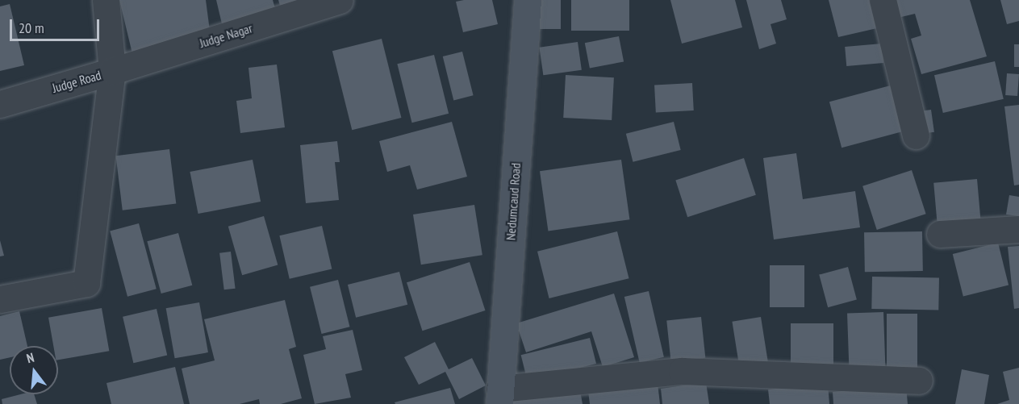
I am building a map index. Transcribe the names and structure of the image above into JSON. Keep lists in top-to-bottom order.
{
  "streets": {
    "main road": ["Nedumcaud Road"],
    "street": ["Judge Nagar", "Judge Road"]
  },
  "crossings": [
    ["Judge Nagar", "Judge Road"]
  ],
  "scale_bar": "20 m",
  "north": "top"
}
